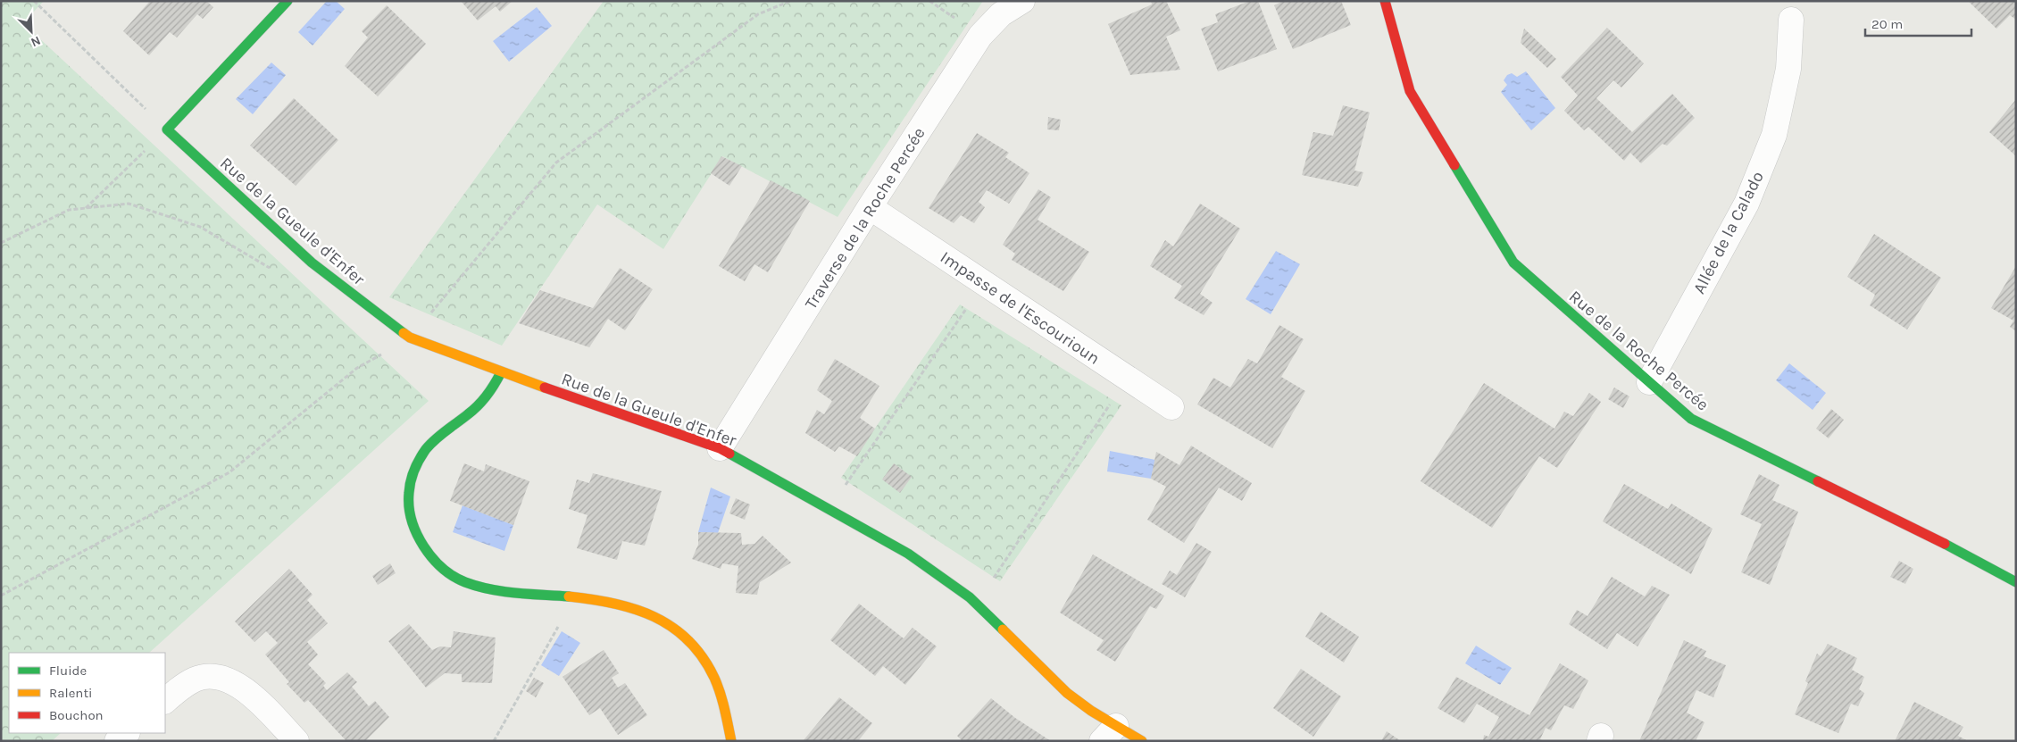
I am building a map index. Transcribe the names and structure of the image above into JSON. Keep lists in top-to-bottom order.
{
  "streets": {
    "street": [
      "Traverse de la Roche Percée",
      "Rue de la Gueule d'Enfer",
      "Allée de la Calado",
      "Impasse de l'Escourioun",
      "Rue de la Roche Percée"
    ]
  },
  "crossings": [
    ["Traverse de la Roche Percée", "Rue de la Gueule d'Enfer"],
    ["Traverse de la Roche Percée", "Impasse de l'Escourioun"],
    ["Allée de la Calado", "Rue de la Roche Percée"]
  ],
  "legend": ["Fluide", "Ralenti", "Bouchon"],
  "scale_bar": "20 m",
  "north": "bottom right"
}
